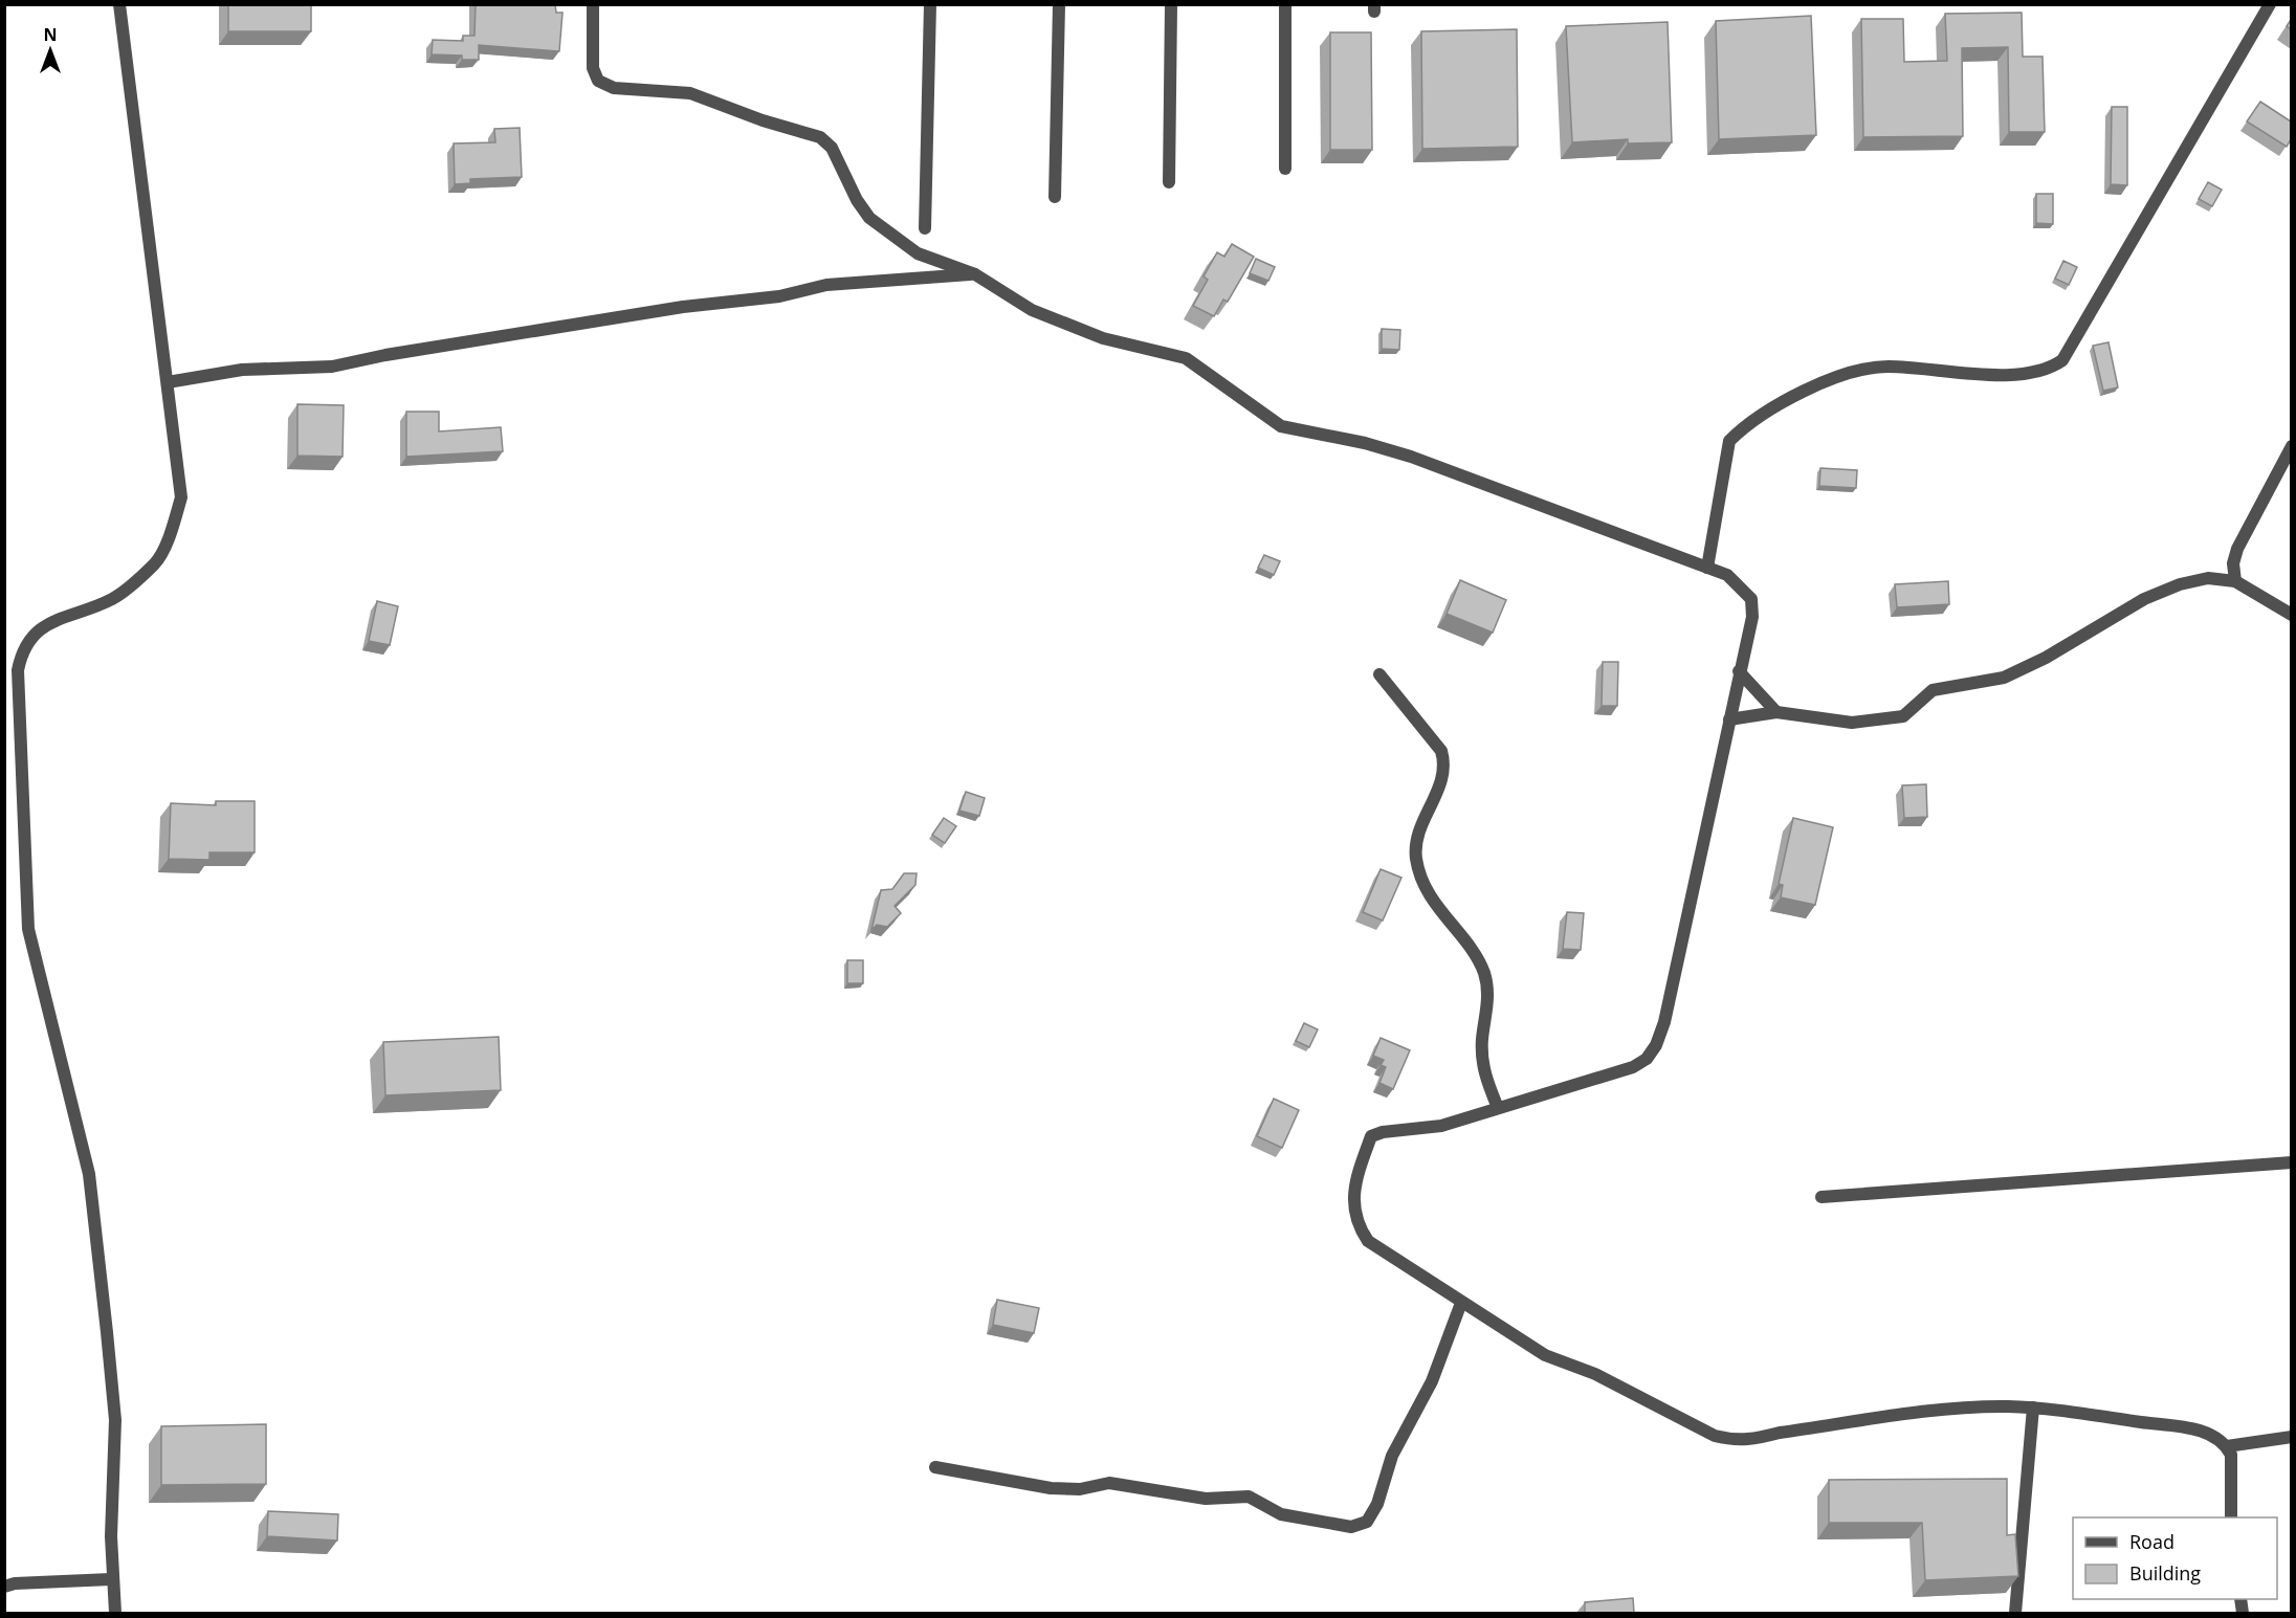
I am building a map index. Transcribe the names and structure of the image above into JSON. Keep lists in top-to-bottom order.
{
  "legend": ["Road", "Building"],
  "north": "top"
}
